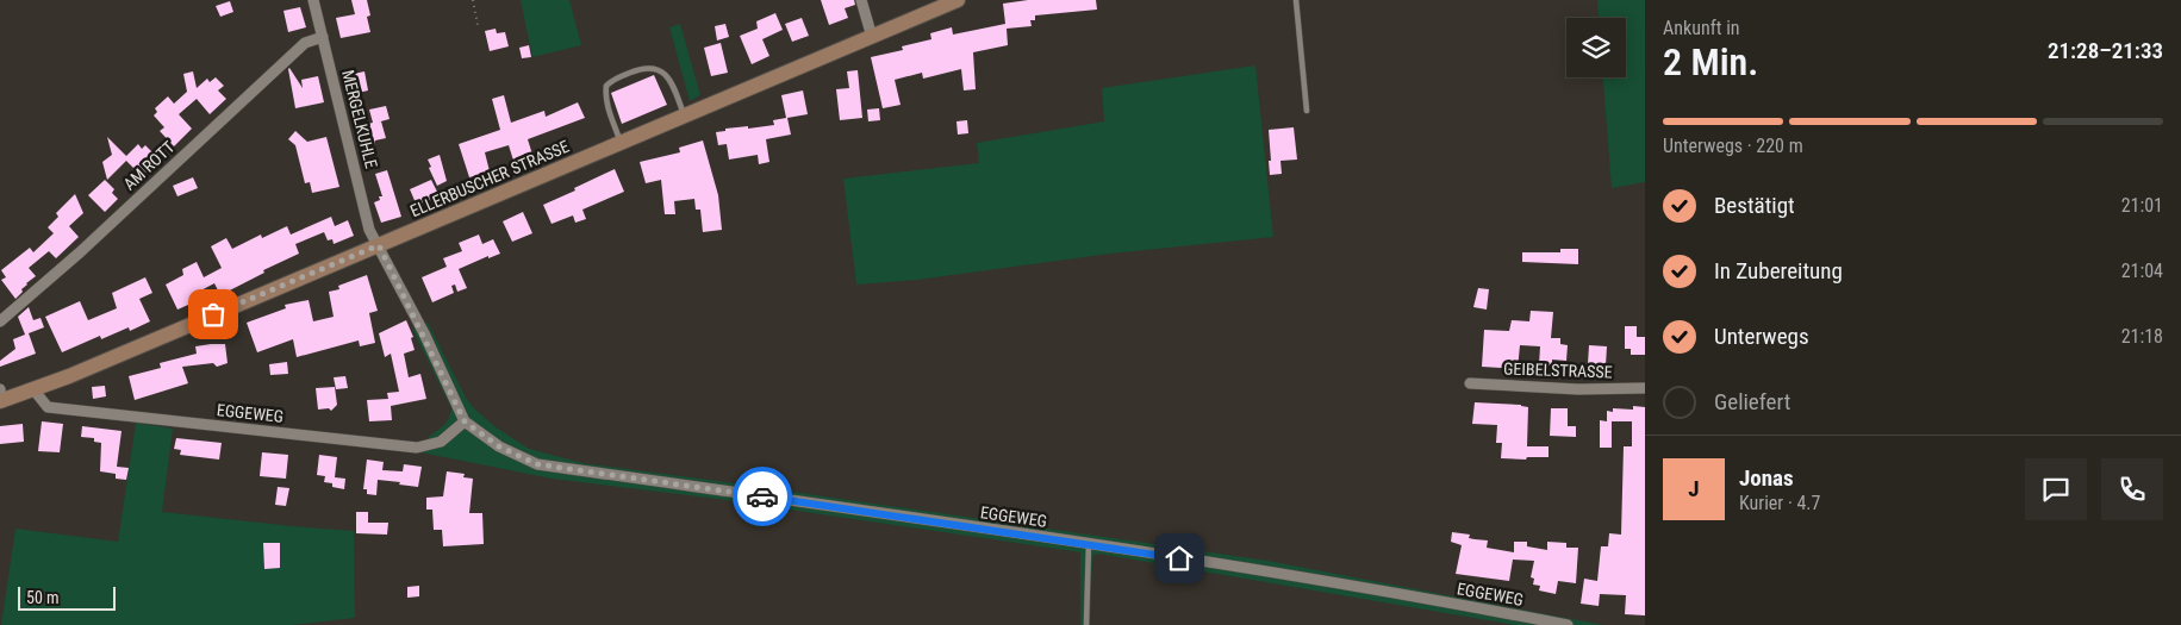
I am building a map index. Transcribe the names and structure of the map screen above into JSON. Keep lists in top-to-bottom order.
{
  "streets": {
    "main road": ["ELLERBUSCHER STRASSE"],
    "street": [
      "MERGELKUHLE",
      "AM ROTT",
      "GEIBELSTRASSE",
      "EGGEWEG"
    ]
  },
  "crossings": [
    ["MERGELKUHLE", "AM ROTT"],
    ["MERGELKUHLE", "ELLERBUSCHER STRASSE"],
    ["MERGELKUHLE", "EGGEWEG"],
    ["ELLERBUSCHER STRASSE", "EGGEWEG"]
  ],
  "scale_bar": "50 m",
  "page": {
    "heading": ["2 Min.", "Ankunft in", "21:28–21:33"],
    "panel": ["Jonas", "Kurier · 4.7"],
    "bar": "Unterwegs · 220 m",
    "list": [
      ["Bestätigt", "21:01"],
      ["In Zubereitung", "21:04"],
      ["Unterwegs", "21:18"],
      "Geliefert"
    ],
    "round": "J",
    "scale": "50 m"
  }
}
